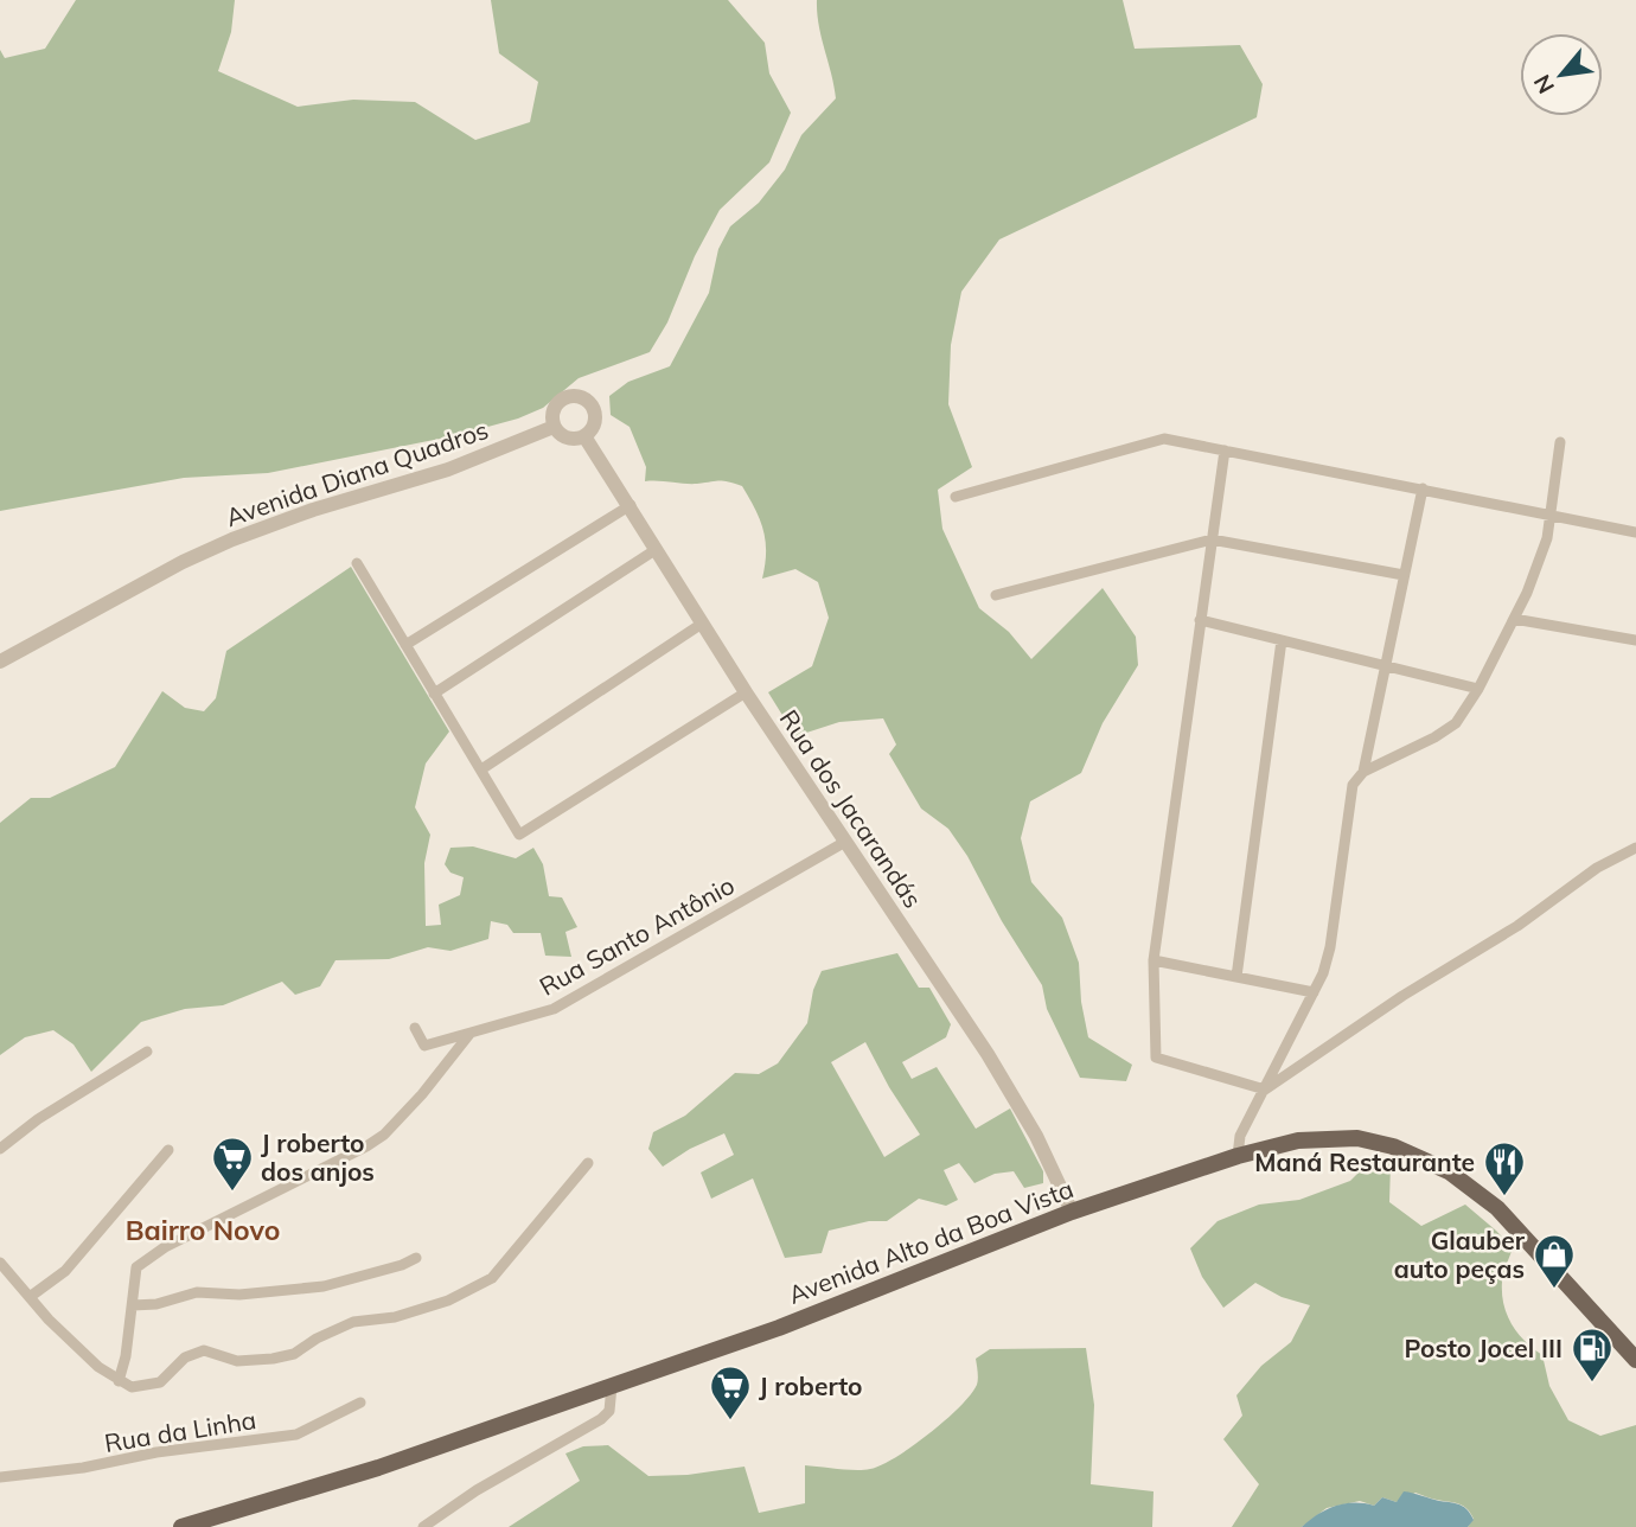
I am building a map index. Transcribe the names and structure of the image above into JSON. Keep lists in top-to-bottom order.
{
  "streets": {
    "main road": ["Avenida Alto da Boa Vista"],
    "street": [
      "Avenida Diana Quadros",
      "Rua dos Jacarandás",
      "Rua Santo Antônio",
      "Rua da Linha"
    ]
  },
  "crossings": [
    ["Avenida Diana Quadros", "Rua dos Jacarandás"],
    ["Rua dos Jacarandás", "Rua Santo Antônio"],
    ["Rua dos Jacarandás", "Avenida Alto da Boa Vista"]
  ],
  "districts": ["Bairro Novo"],
  "places": {
    "supermarket": ["J roberto dos anjos", "J roberto"],
    "restaurant": ["Maná Restaurante"],
    "shop": ["Glauber auto peças"],
    "fuel station": ["Posto Jocel III"]
  },
  "north": "bottom left"
}
